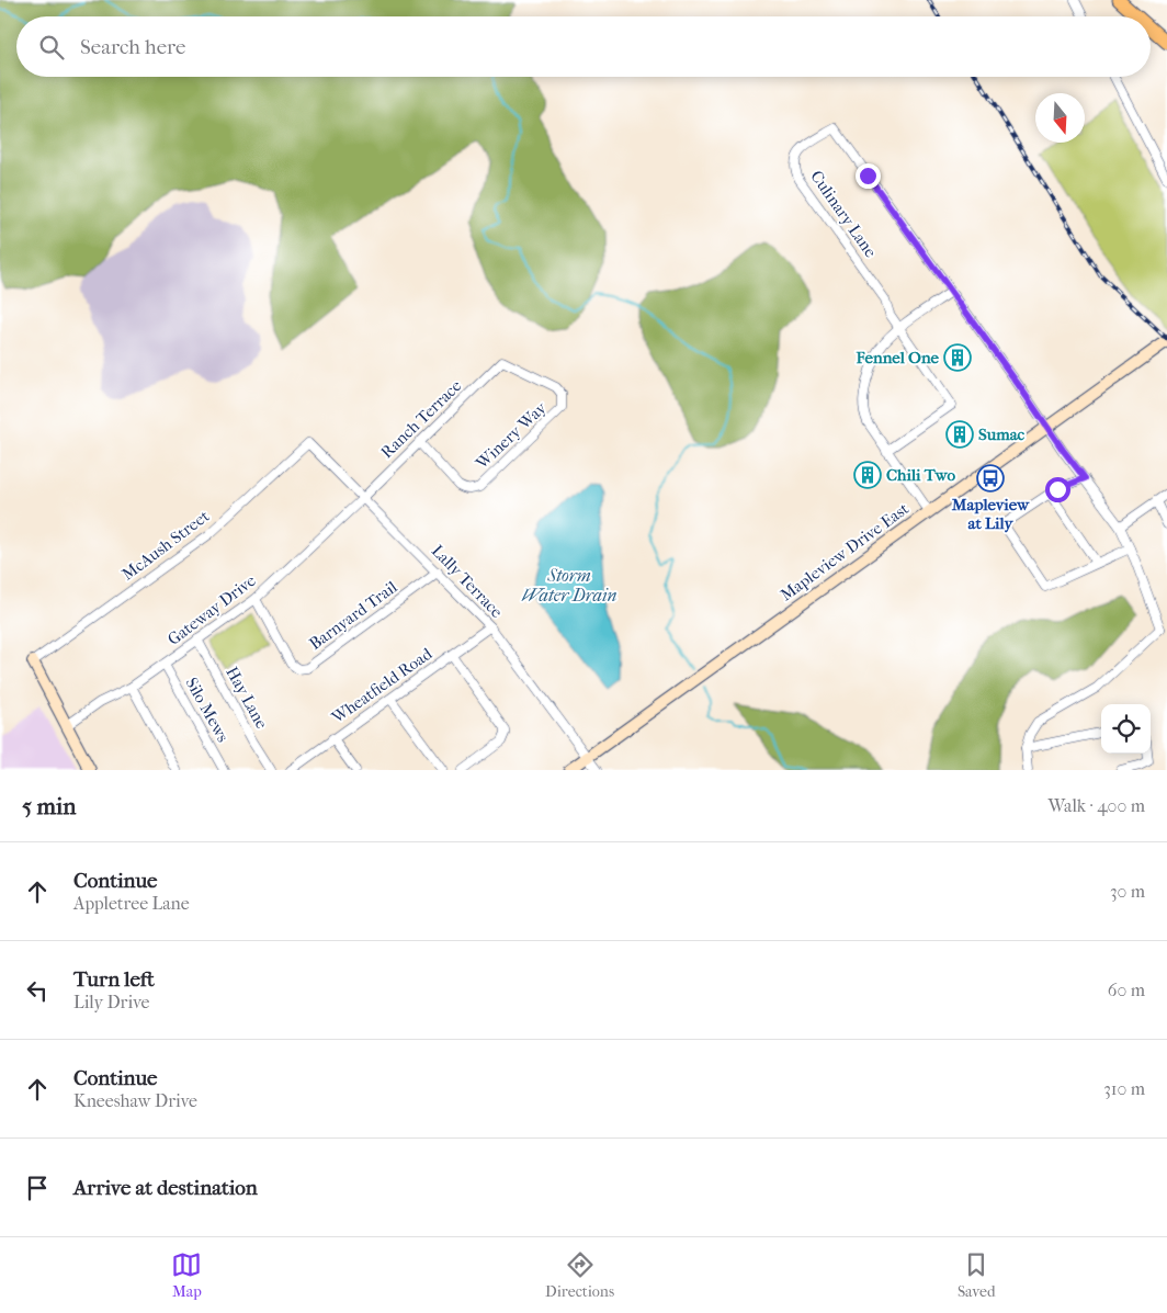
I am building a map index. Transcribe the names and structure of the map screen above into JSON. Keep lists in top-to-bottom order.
{
  "streets": {
    "main road": ["Mapleview Drive East"],
    "street": [
      "Culinary Lane",
      "Ranch Terrace",
      "Winery Way",
      "McAush Street",
      "Lally Terrace",
      "Gateway Drive",
      "Barnyard Trail",
      "Wheatfield Road",
      "Hay Lane",
      "Silo Mews"
    ]
  },
  "crossings": [
    ["Ranch Terrace", "Winery Way"],
    ["Ranch Terrace", "Lally Terrace"],
    ["Ranch Terrace", "Gateway Drive"],
    ["McAush Street", "Lally Terrace"],
    ["Mapleview Drive East", "Lally Terrace"],
    ["Lally Terrace", "Gateway Drive"],
    ["Lally Terrace", "Barnyard Trail"],
    ["Lally Terrace", "Wheatfield Road"],
    ["Gateway Drive", "Barnyard Trail"],
    ["Gateway Drive", "Hay Lane"],
    ["Gateway Drive", "Silo Mews"]
  ],
  "water": ["Storm Water Drain"],
  "places": {
    "building": ["Fennel One", "Sumac", "Chili Two"],
    "bus stop": ["Mapleview at Lily"]
  },
  "north": "bottom",
  "page": {
    "search": "Search here",
    "heading": ["5 min", "Walk · 400 m"],
    "list": [
      ["Continue", "Appletree Lane", "30 m"],
      ["Turn left", "Lily Drive", "60 m"],
      ["Continue", "Kneeshaw Drive", "310 m"],
      "Arrive at destination"
    ],
    "nav": ["Map", "Directions", "Saved"]
  }
}
